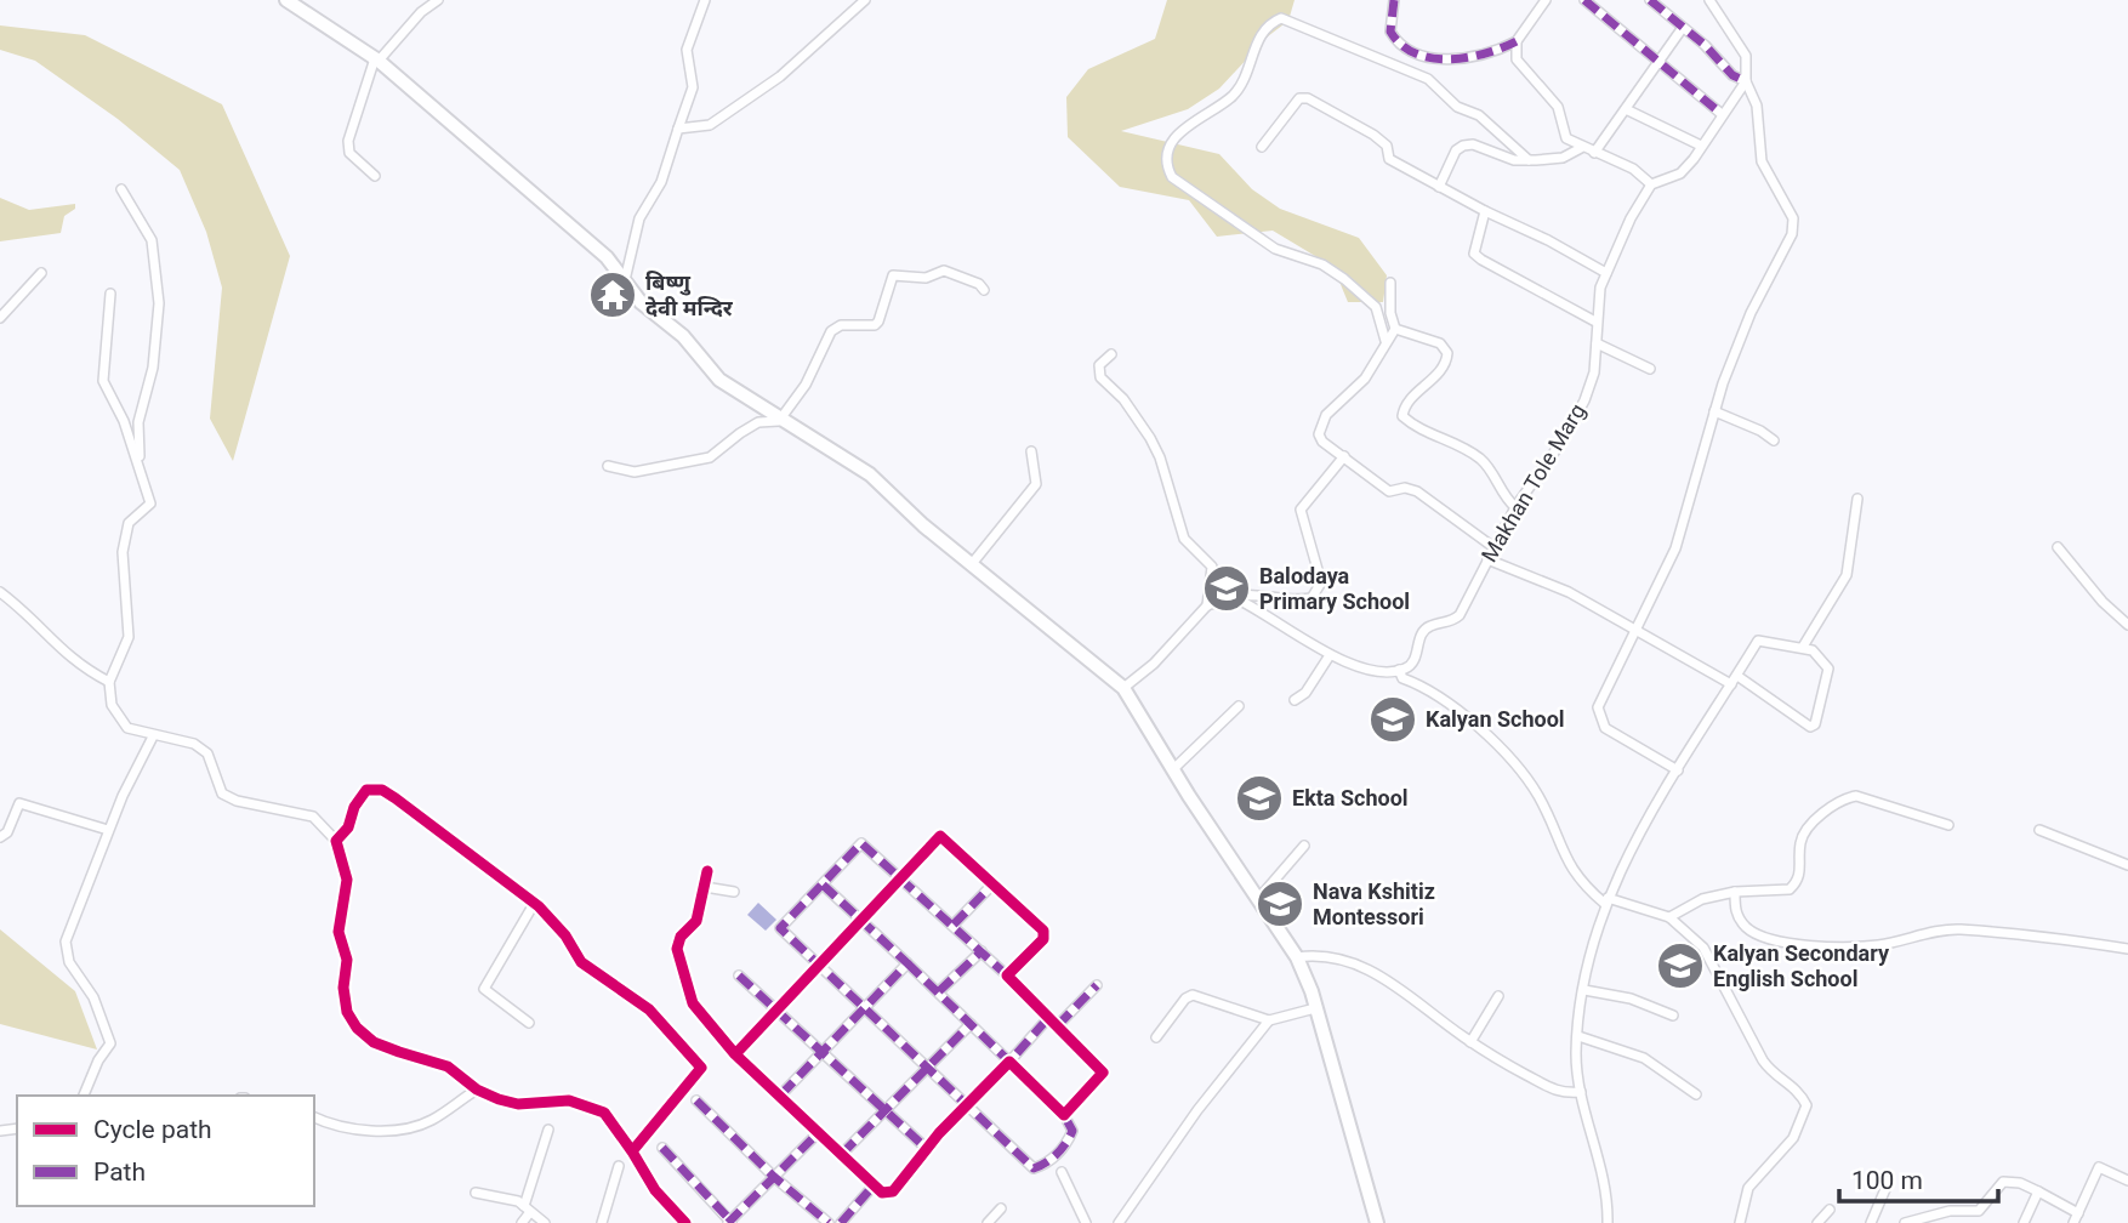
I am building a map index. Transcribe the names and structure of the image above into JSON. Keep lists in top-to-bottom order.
{
  "streets": {
    "street": ["Makhan Tole Marg"]
  },
  "places": {
    "temple": ["बिष्णु देवी मन्दिर"],
    "school or university": [
      "Balodaya Primary School",
      "Kalyan School",
      "Ekta School",
      "Nava Kshitiz Montessori",
      "Kalyan Secondary English School"
    ]
  },
  "legend": ["Cycle path", "Path"],
  "scale_bar": "100 m"
}
